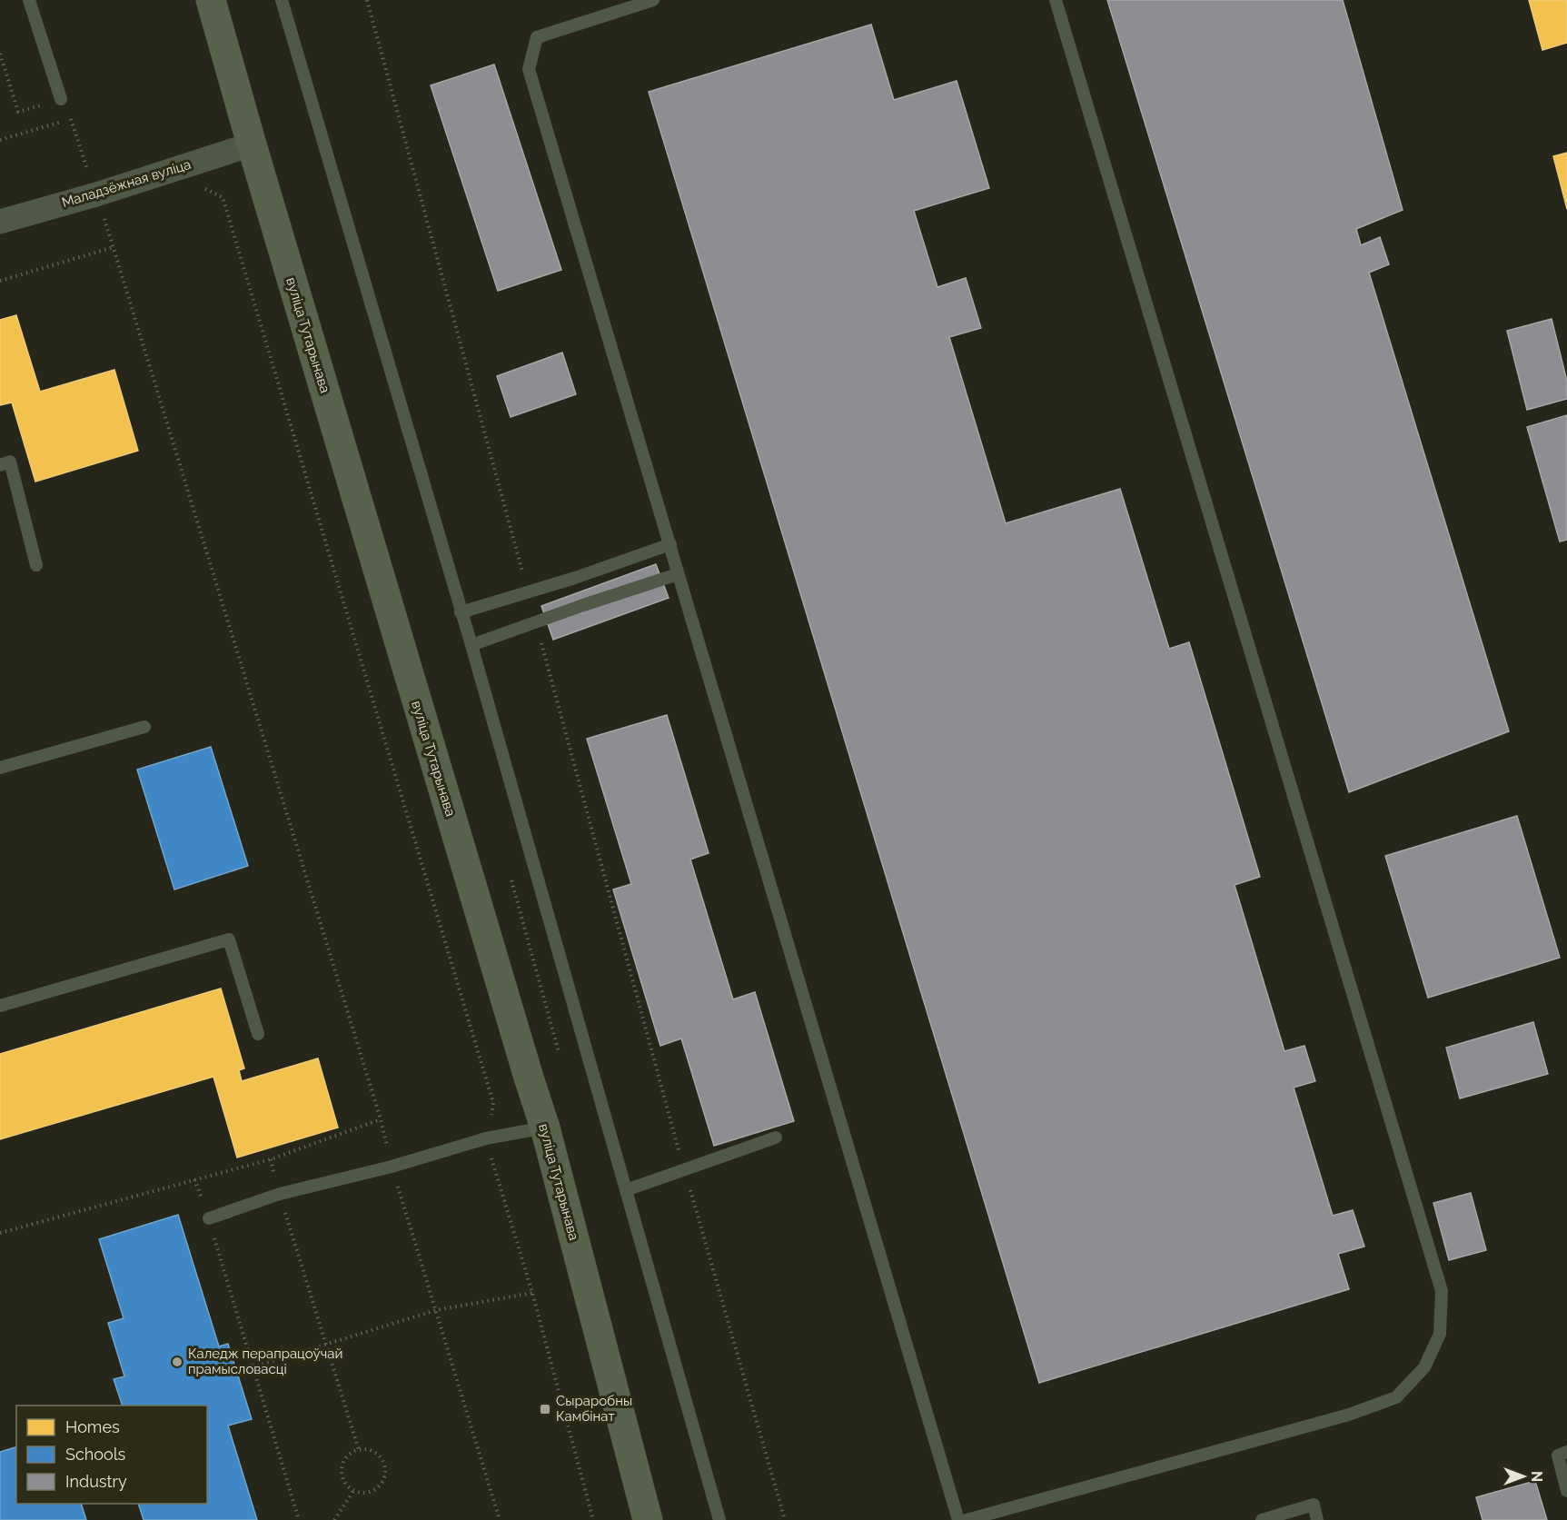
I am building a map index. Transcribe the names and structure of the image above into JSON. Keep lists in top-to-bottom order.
{
  "streets": {
    "street": ["Маладзёжная вуліца", "вуліца Тутарынава"]
  },
  "crossings": [
    ["Маладзёжная вуліца", "вуліца Тутарынава"]
  ],
  "places": {
    "other": ["Каледж перапрацоўчай прамысловасці"],
    "transit": ["Сыраробны Камбінат"]
  },
  "legend": ["Homes", "Schools", "Industry"],
  "north": "right"
}
